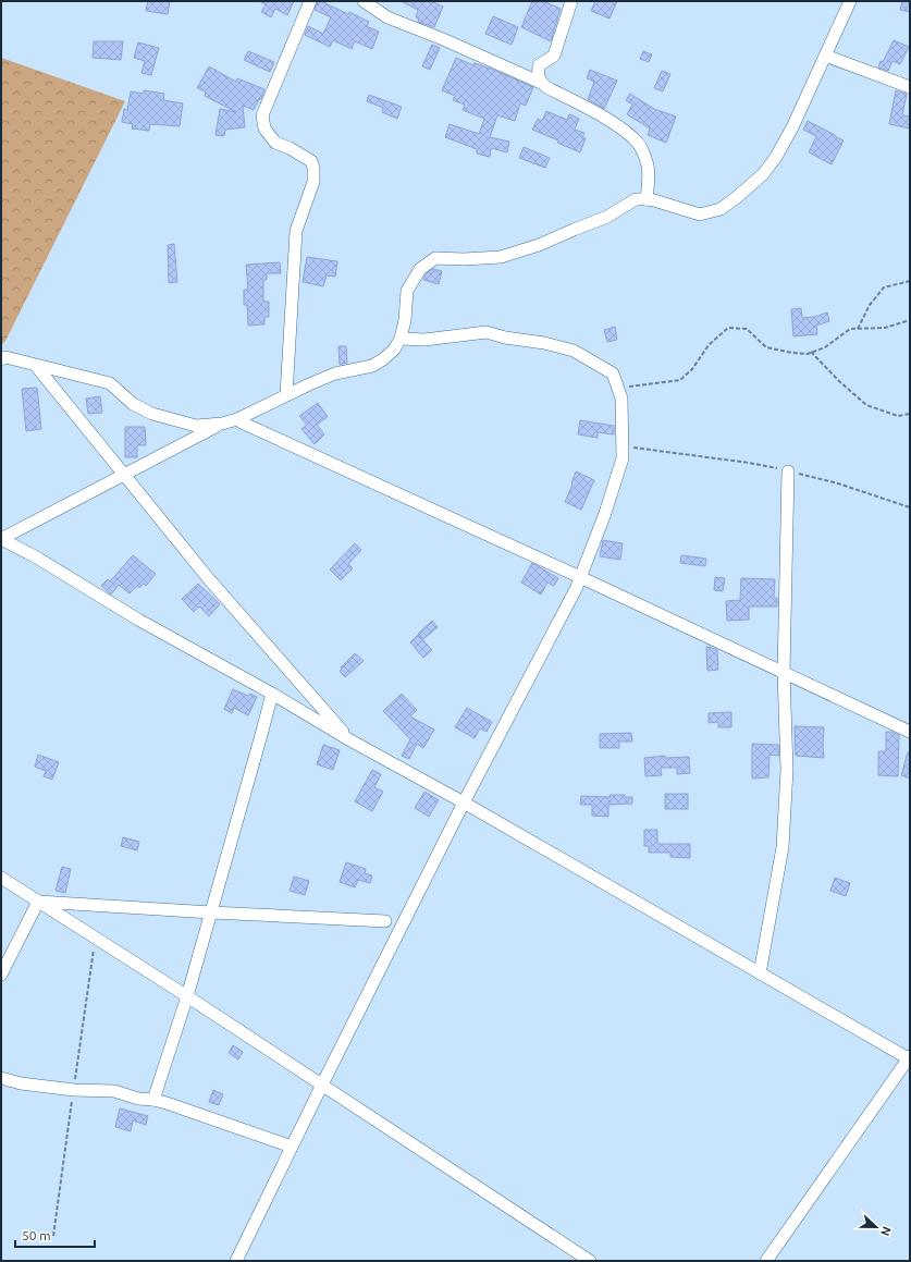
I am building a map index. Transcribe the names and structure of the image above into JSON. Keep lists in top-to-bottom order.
{
  "scale_bar": "50 m",
  "north": "right"
}
